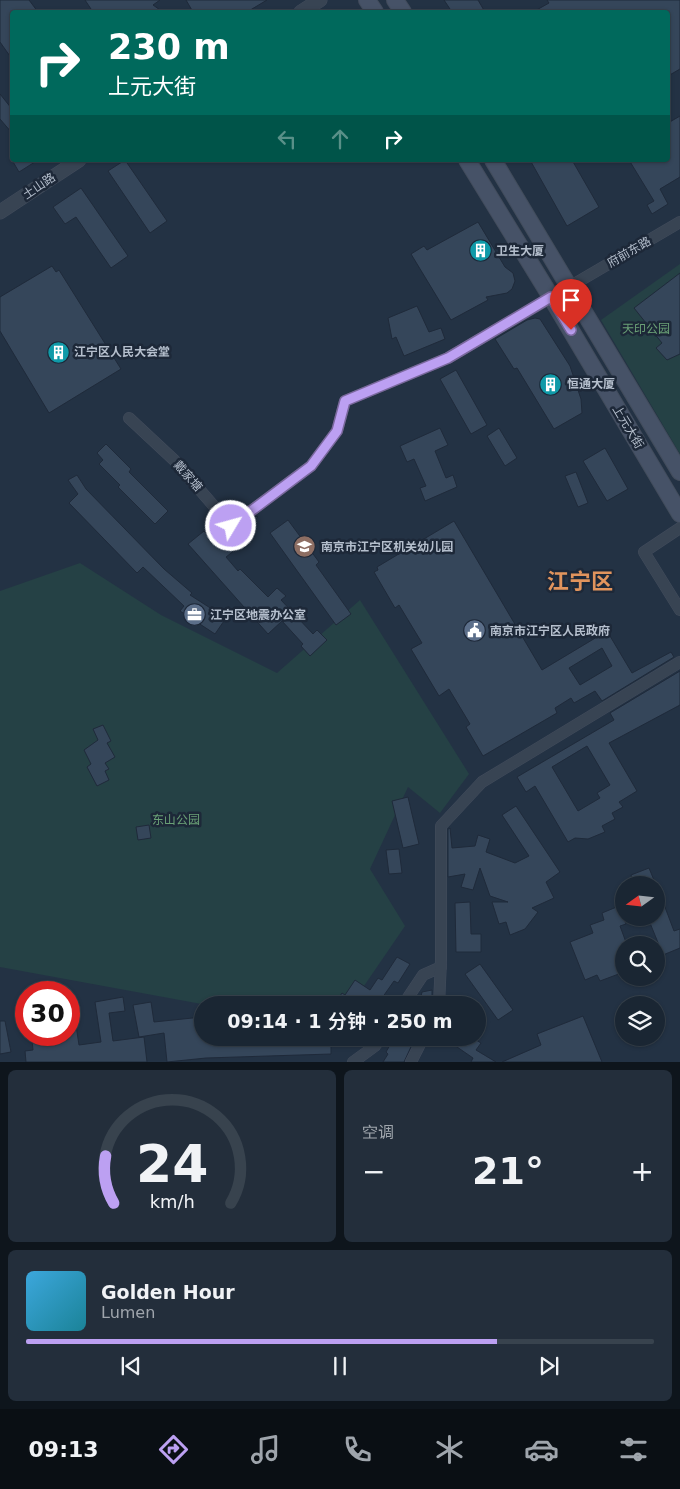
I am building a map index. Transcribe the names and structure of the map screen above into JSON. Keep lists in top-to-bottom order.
{
  "streets": {
    "main road": ["上元大街"],
    "street": ["土山路", "府前东路", "戴家塘"]
  },
  "crossings": [
    ["府前东路", "上元大街"],
    ["府前东路", "戴家塘"],
    ["上元大街", "戴家塘"]
  ],
  "districts": ["江宁区"],
  "parks": ["天印公园", "东山公园"],
  "places": {
    "building": ["卫生大厦", "江宁区人民大会堂", "恒通大厦"],
    "school or university": ["南京市江宁区机关幼儿园"],
    "office": ["江宁区地震办公室"],
    "public building": ["南京市江宁区人民政府"]
  },
  "north": "left",
  "page": {
    "turn": ["230 m", "上元大街"],
    "limit": "30",
    "trip": "09:14 · 1 分钟 · 250 m",
    "tile": "空调",
    "heat": ["−", "21°", "+"],
    "song": ["Golden Hour", "Lumen"],
    "tabs": "09:13",
    "gauge": ["24", "km/h"]
  }
}
